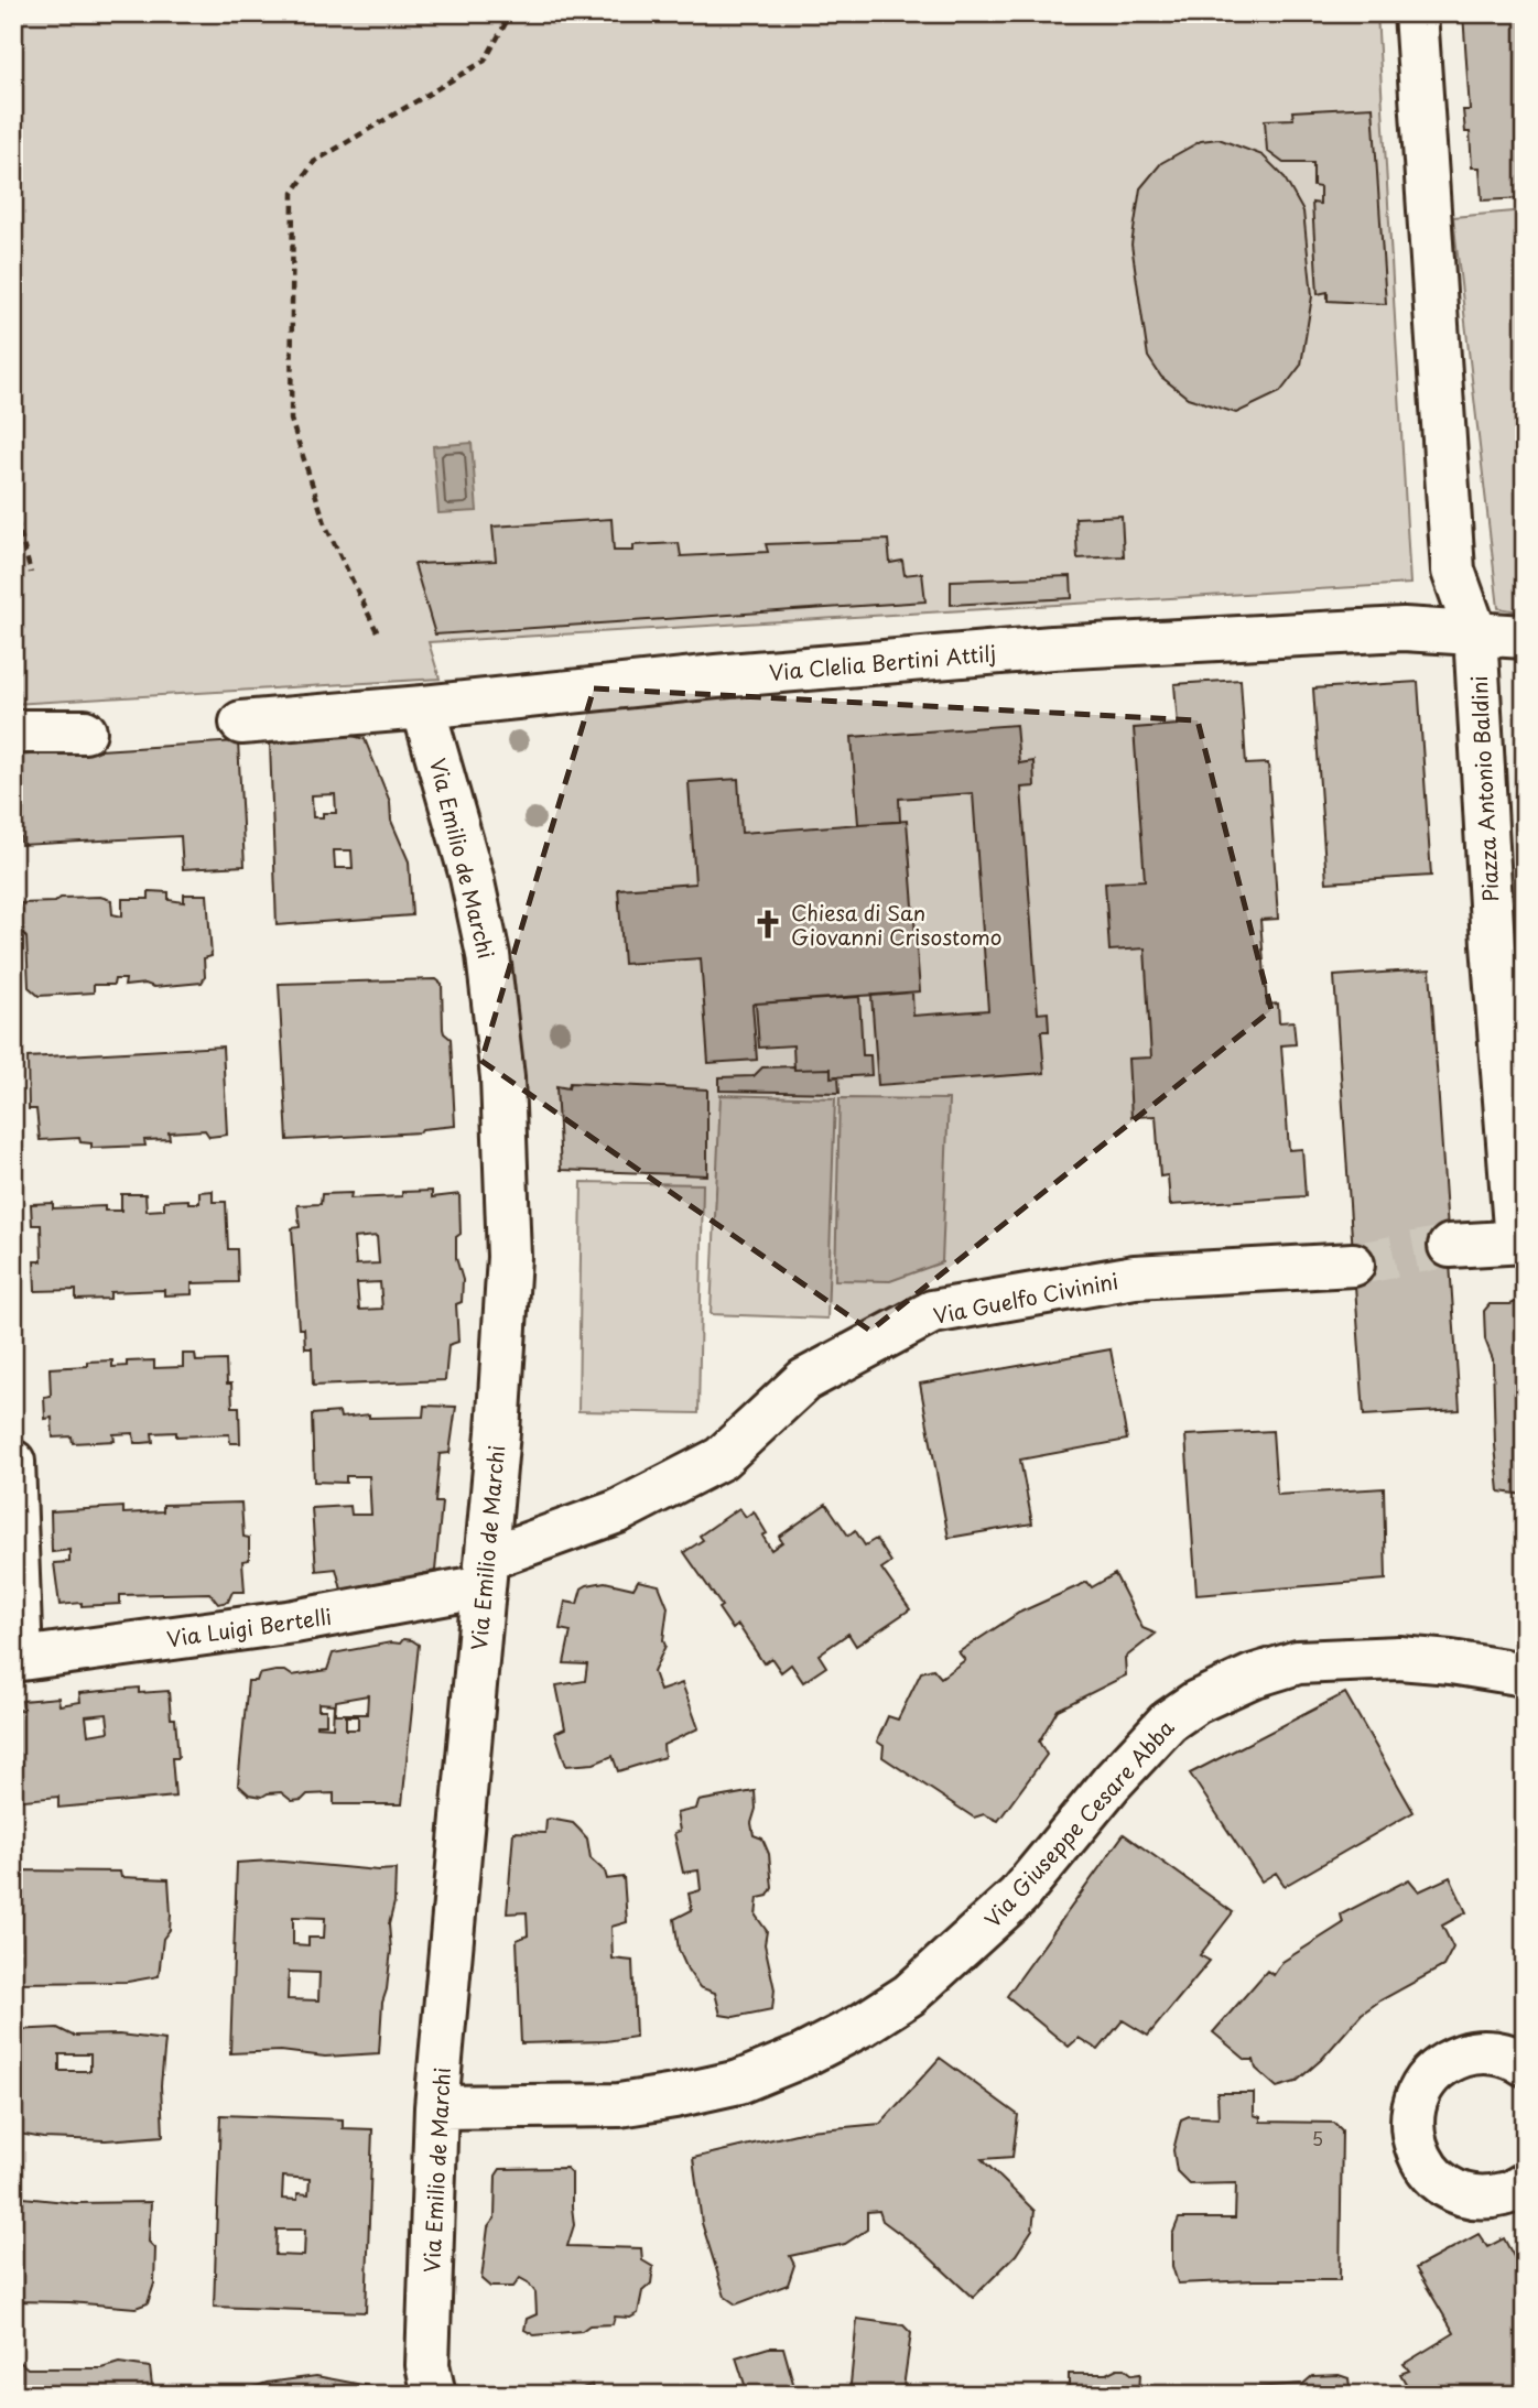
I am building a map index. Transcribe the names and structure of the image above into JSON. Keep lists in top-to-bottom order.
{
  "streets": {
    "street": [
      "Via Clelia Bertini Attilj",
      "Piazza Antonio Baldini",
      "Via Emilio de Marchi",
      "Via Guelfo Civinini",
      "Via Luigi Bertelli",
      "Via Giuseppe Cesare Abba"
    ]
  },
  "crossings": [
    ["Via Clelia Bertini Attilj", "Piazza Antonio Baldini"],
    ["Via Clelia Bertini Attilj", "Via Emilio de Marchi"],
    ["Via Emilio de Marchi", "Via Guelfo Civinini"],
    ["Via Emilio de Marchi", "Via Luigi Bertelli"],
    ["Via Emilio de Marchi", "Via Giuseppe Cesare Abba"],
    ["Via Guelfo Civinini", "Via Luigi Bertelli"]
  ],
  "places": {
    "church": ["Chiesa di San Giovanni Crisostomo"]
  },
  "house_numbers": ["5"]
}
